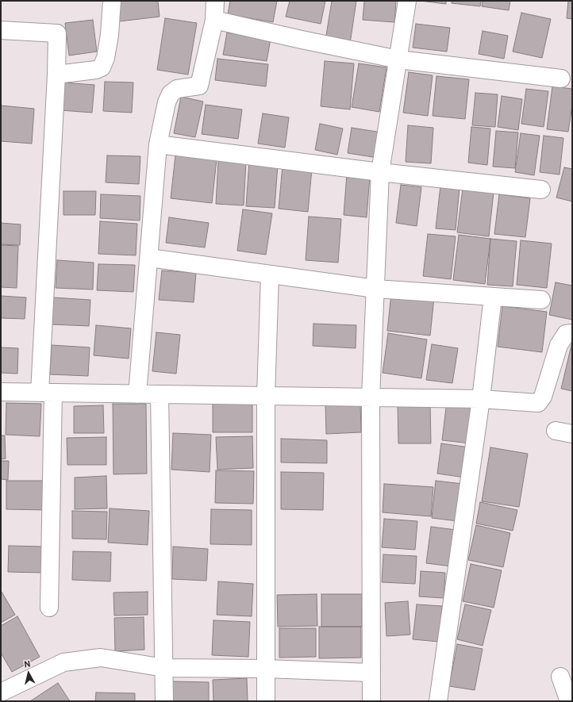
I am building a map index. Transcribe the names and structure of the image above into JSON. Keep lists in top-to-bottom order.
{
  "north": "top"
}
